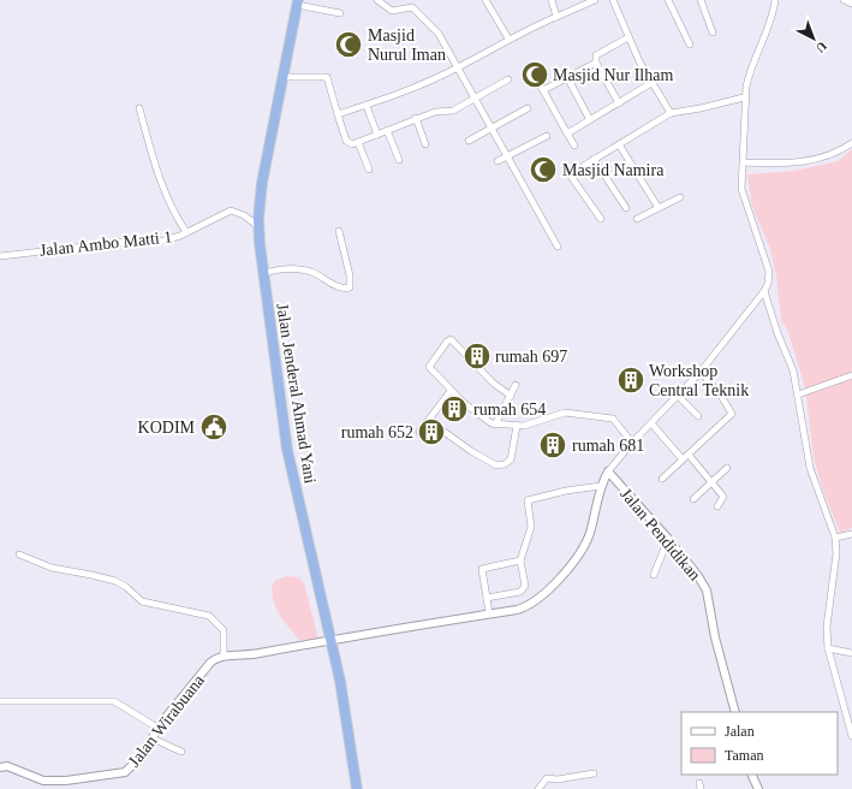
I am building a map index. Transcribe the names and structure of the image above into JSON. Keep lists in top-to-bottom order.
{
  "streets": {
    "highway": ["Jalan Jenderal Ahmad Yani"],
    "street": ["Jalan Ambo Matti 1", "Jalan Pendidikan", "Jalan Wirabuana"]
  },
  "crossings": [
    ["Jalan Ambo Matti 1", "Jalan Jenderal Ahmad Yani"]
  ],
  "places": {
    "mosque": ["Masjid Nurul Iman", "Masjid Nur Ilham", "Masjid Namira"],
    "building": [
      "rumah 697",
      "Workshop Central Teknik",
      "rumah 654",
      "rumah 652",
      "rumah 681"
    ],
    "public building": ["KODIM"]
  },
  "legend": ["Jalan", "Taman"],
  "north": "bottom right"
}
